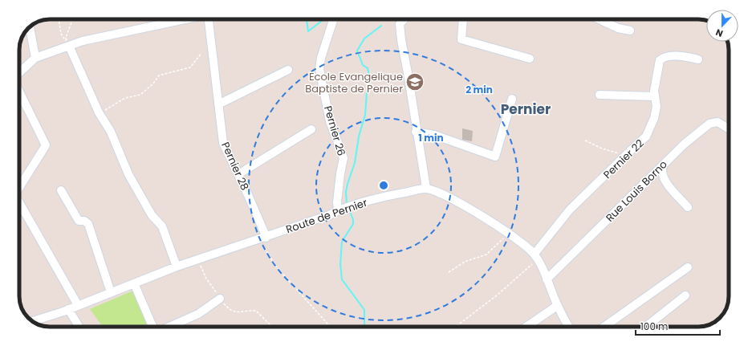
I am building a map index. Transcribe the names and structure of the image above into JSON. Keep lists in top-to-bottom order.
{
  "streets": {
    "street": [
      "Pernier 26",
      "Pernier 22",
      "Pernier 28",
      "Rue Louis Borno",
      "Route de Pernier"
    ]
  },
  "crossings": [
    ["Pernier 26", "Route de Pernier"],
    ["Pernier 28", "Route de Pernier"]
  ],
  "districts": ["Pernier"],
  "places": {
    "school or university": ["Ecole Evangelique Baptiste de Pernier"]
  },
  "scale_bar": "100 m",
  "north": "bottom",
  "rings": ["2 min", "1 min"]
}
